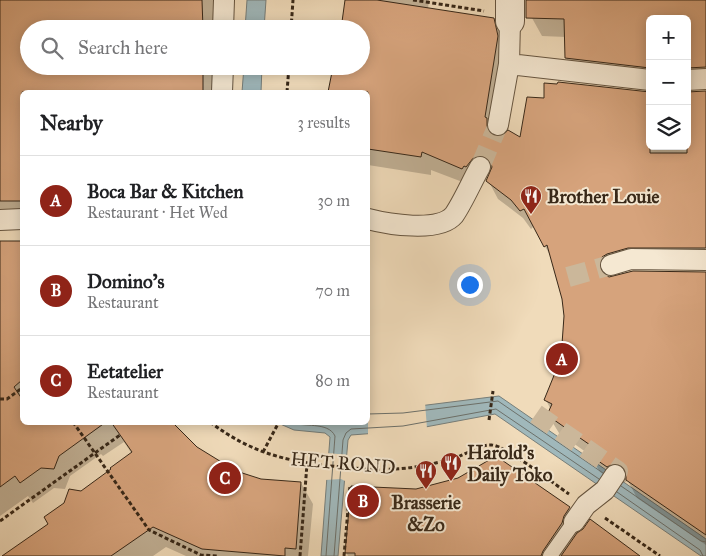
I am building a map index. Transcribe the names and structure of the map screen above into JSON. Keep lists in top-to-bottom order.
{
  "streets": {
    "path": ["HET ROND"]
  },
  "places": {
    "restaurant": ["Brother Louie", "Harold's Daily Toko", "Brasserie &Zo"]
  },
  "page": {
    "map_buttons": ["+", "−"],
    "search": "Search here",
    "heading": ["Nearby", "3 results"],
    "list": [
      {
        "mark": "A",
        "name": "Boca Bar & Kitchen",
        "note": "Restaurant · Het Wed",
        "value": "30 m"
      },
      {
        "mark": "B",
        "name": "Domino's",
        "note": "Restaurant",
        "value": "70 m"
      },
      {
        "mark": "C",
        "name": "Eetatelier",
        "note": "Restaurant",
        "value": "80 m"
      }
    ],
    "pins": ["A", "C", "B"]
  }
}
